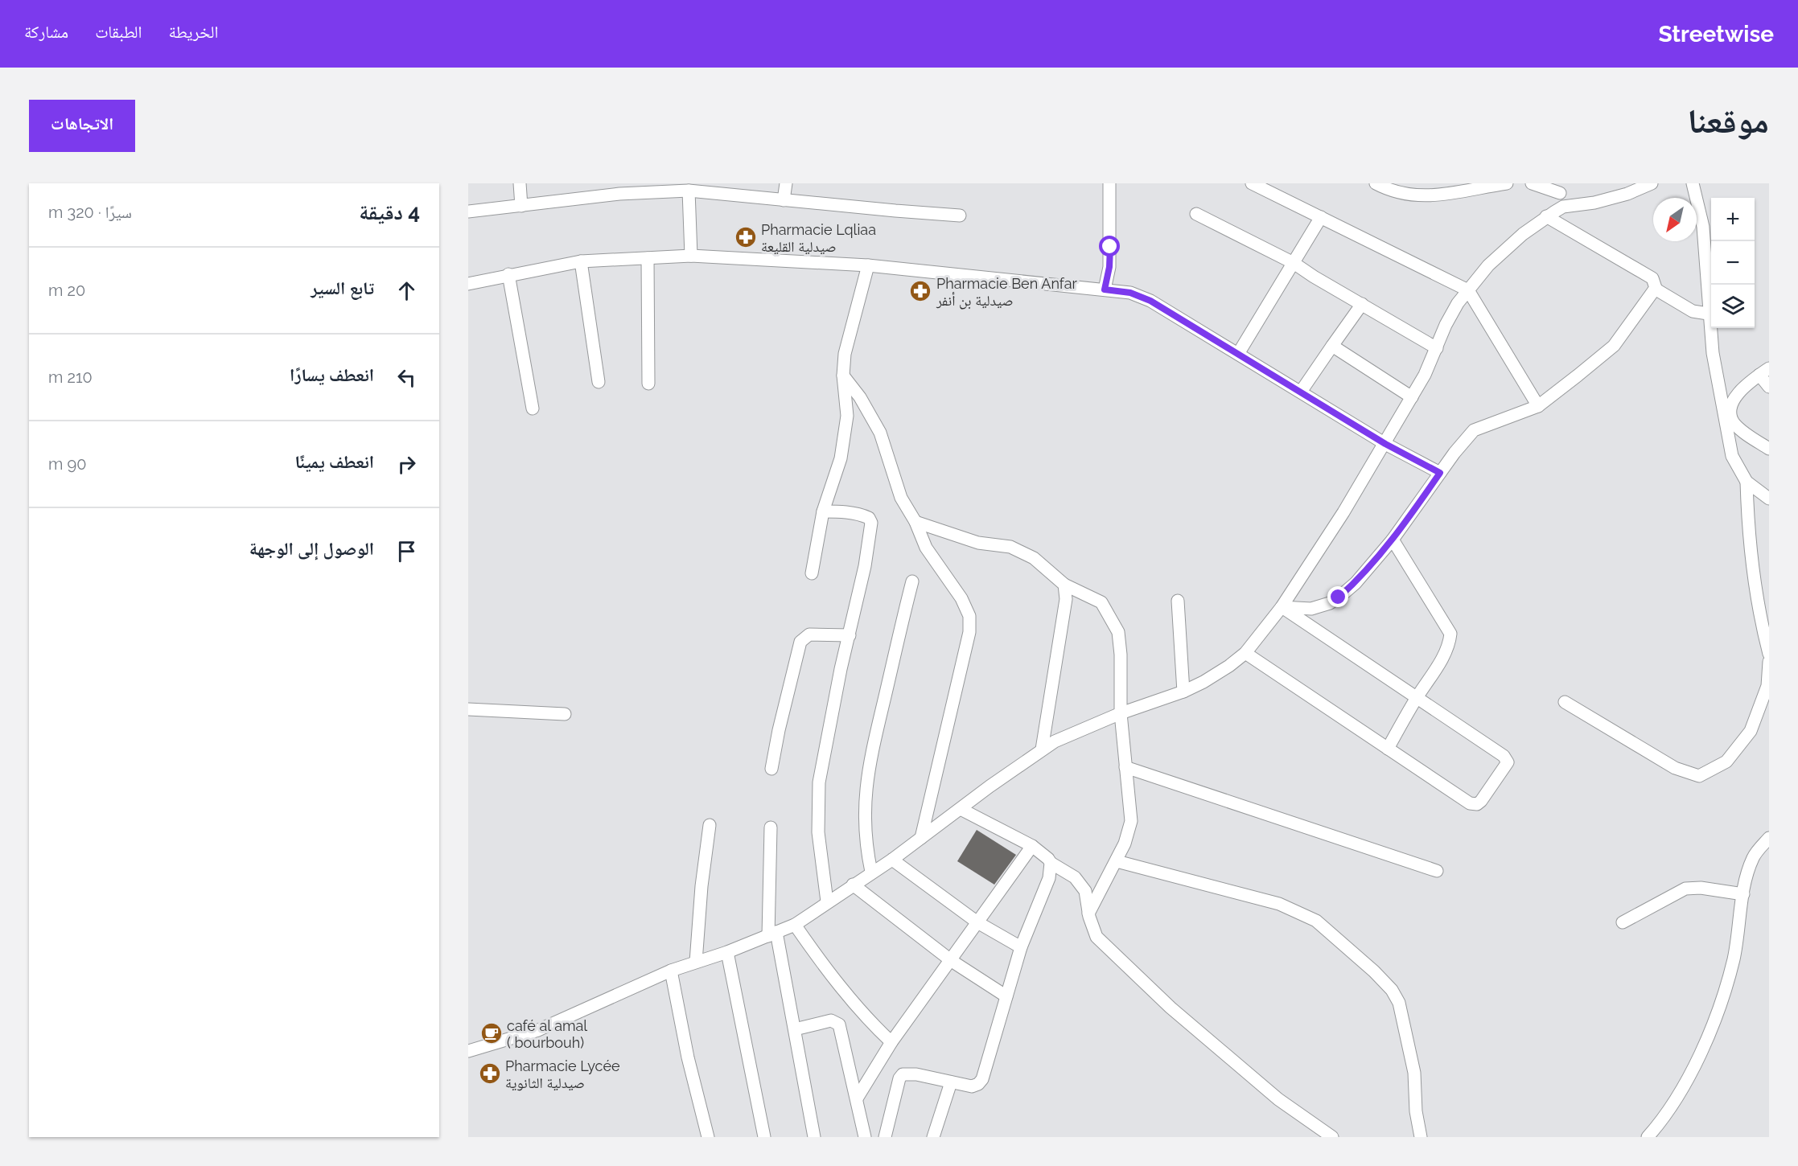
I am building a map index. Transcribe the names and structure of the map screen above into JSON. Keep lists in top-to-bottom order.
{
  "places": {
    "pharmacy": ["Pharmacie Lqliaa صيدلية القليعة", "Pharmacie Ben Anfar صيدلية بن أنفر", "Pharmacie Lycée صيدلية الثانوية"],
    "cafe": ["café al amal ( bourbouh)"]
  },
  "north": "bottom left",
  "page": {
    "header": "Streetwise",
    "nav": ["الخريطة", "الطبقات", "مشاركة"],
    "title": "موقعنا",
    "buttons": "الاتجاهات",
    "heading": ["4 دقيقة", "سيرًا · 320 m"],
    "map_buttons": ["+", "−"],
    "list": [
      ["تابع السير", "20 m"],
      ["انعطف يسارًا", "210 m"],
      ["انعطف يمينًا", "90 m"],
      "الوصول إلى الوجهة"
    ]
  }
}
